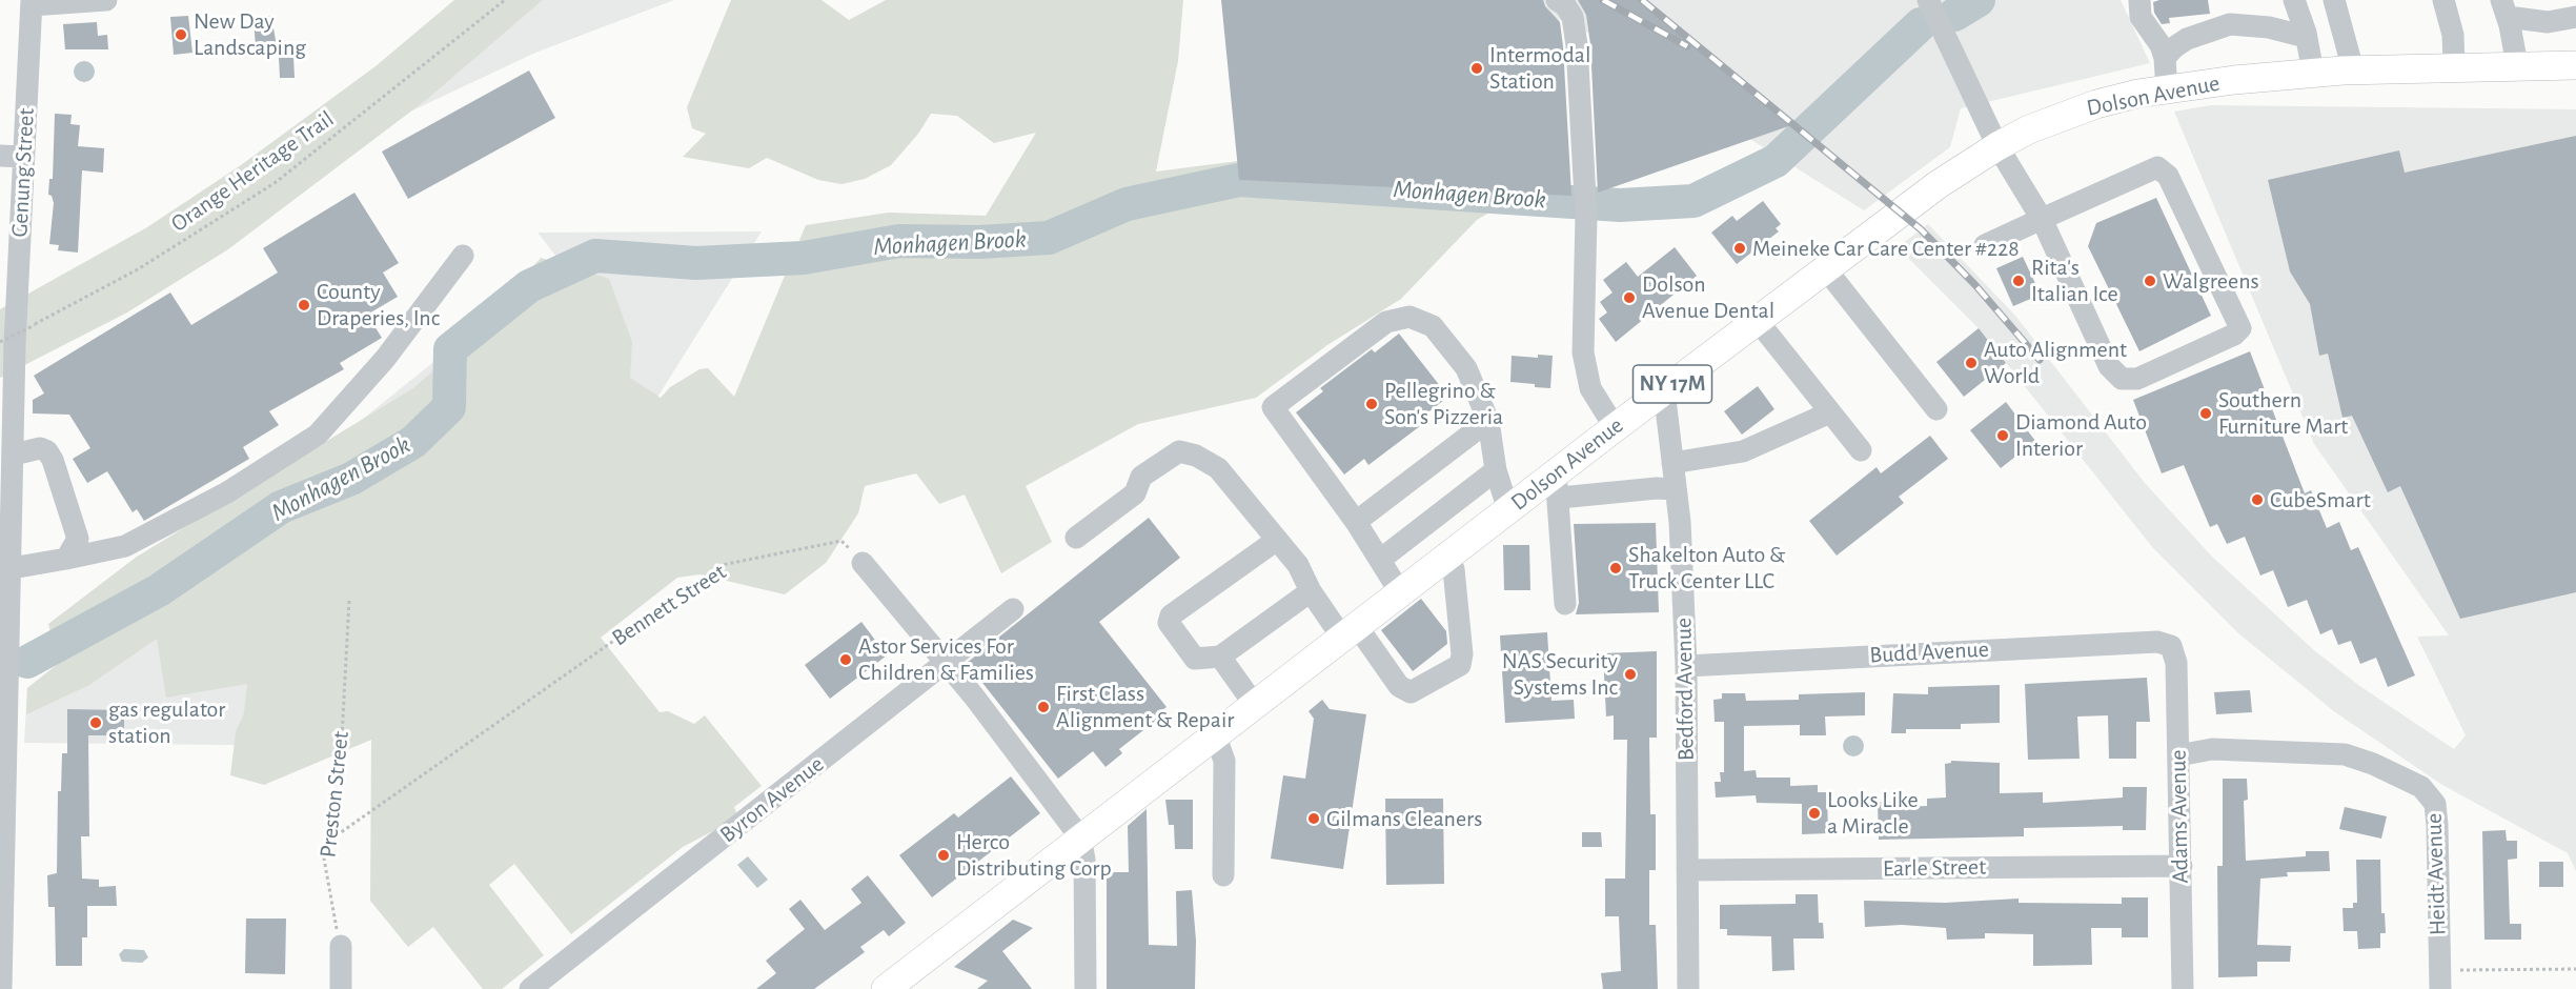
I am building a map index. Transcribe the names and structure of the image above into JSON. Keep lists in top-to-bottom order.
{
  "streets": {
    "main road": ["Dolson Avenue", "NY 17M"],
    "street": [
      "Genung Street",
      "Budd Avenue",
      "Bedford Avenue",
      "Byron Avenue",
      "Adams Avenue",
      "Earle Street",
      "Heidt Avenue"
    ],
    "path": ["Orange Heritage Trail", "Bennett Street", "Preston Street"]
  },
  "crossings": [
    ["Dolson Avenue", "Bedford Avenue"],
    ["Bennett Street", "Preston Street"],
    ["Budd Avenue", "Bedford Avenue"],
    ["Budd Avenue", "Adams Avenue"],
    ["Bedford Avenue", "Earle Street"],
    ["Adams Avenue", "Earle Street"],
    ["Adams Avenue", "Heidt Avenue"]
  ],
  "water": ["Monhagen Brook"],
  "places": [
    "New Day Landscaping",
    "Intermodal Station",
    "Meineke Car Care Center #228",
    "Rita's Italian Ice",
    "Walgreens",
    "Dolson Avenue Dental",
    "County Draperies, Inc",
    "Auto Alignment World",
    "Pellegrino & Son's Pizzeria",
    "Southern Furniture Mart",
    "Diamond Auto Interior",
    "CubeSmart",
    "Shakelton Auto & Truck Center LLC",
    "Astor Services For Children & Families",
    "NAS Security Systems Inc",
    "First Class Alignment & Repair",
    "gas regulator station",
    "Looks Like a Miracle",
    "Gilmans Cleaners",
    "Herco Distributing Corp"
  ]
}
